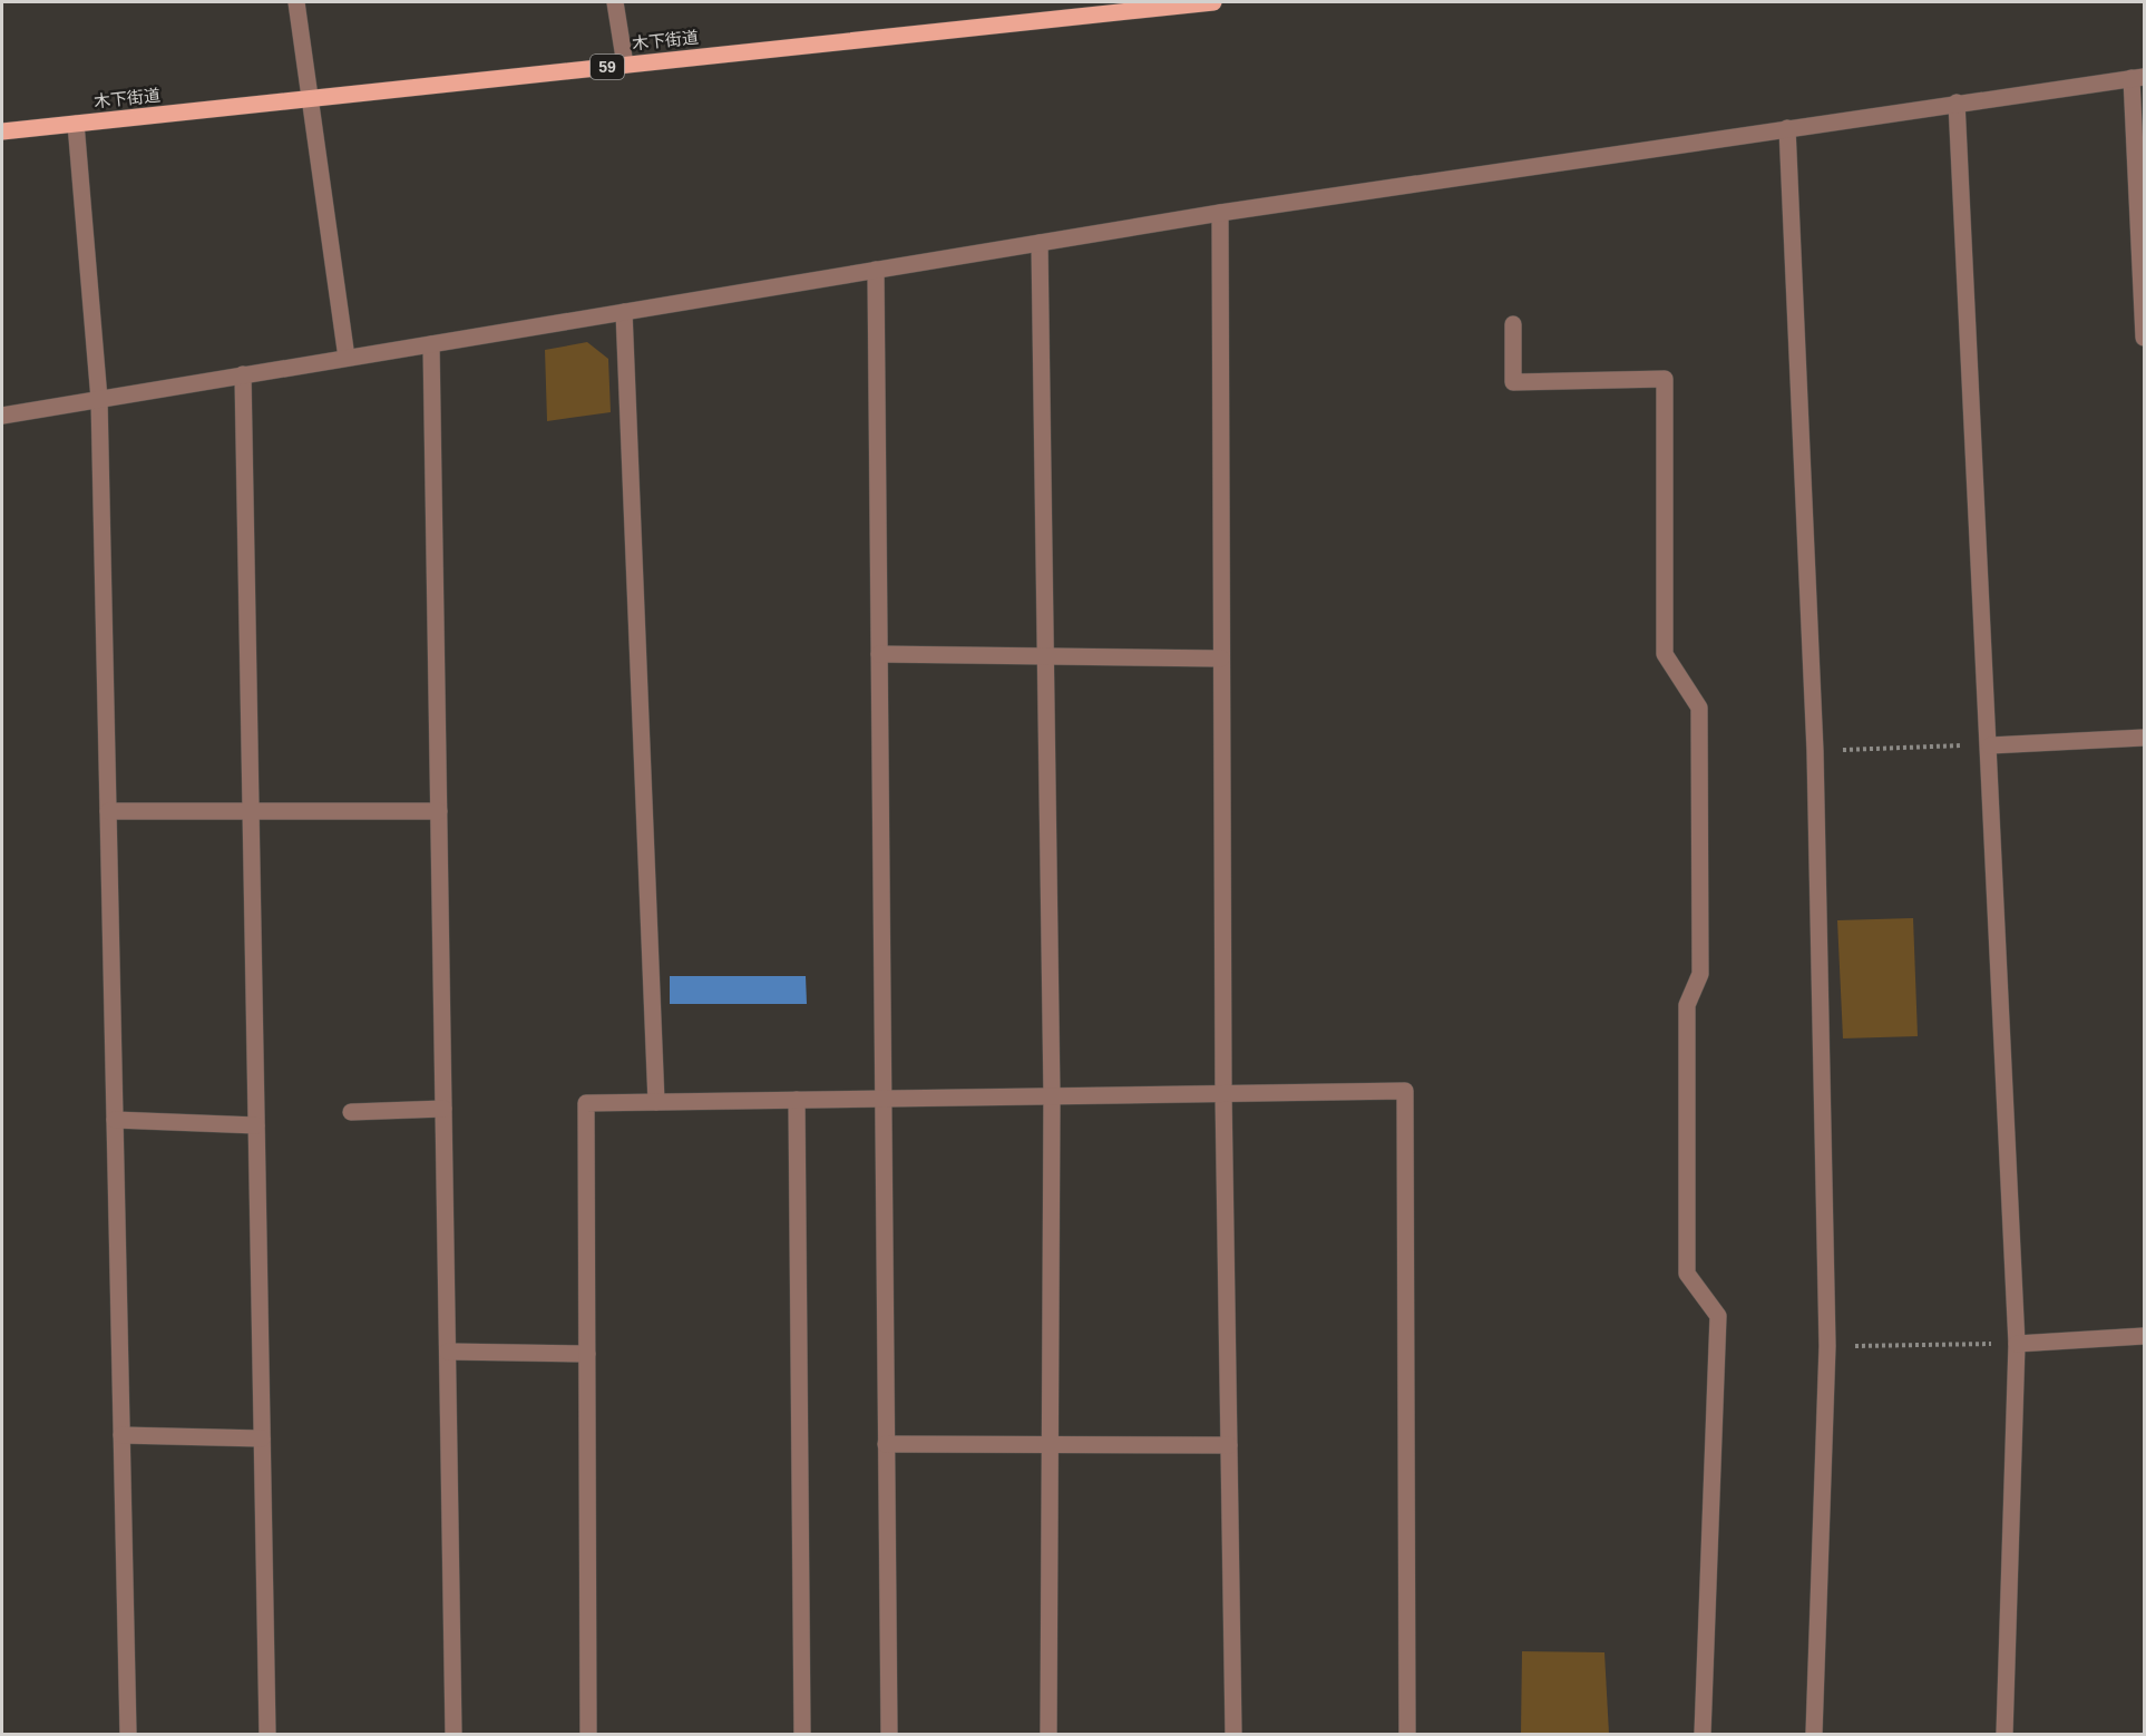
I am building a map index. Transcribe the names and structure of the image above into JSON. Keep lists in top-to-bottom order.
{
  "streets": {
    "main road": ["木下街道", "59"]
  }
}
